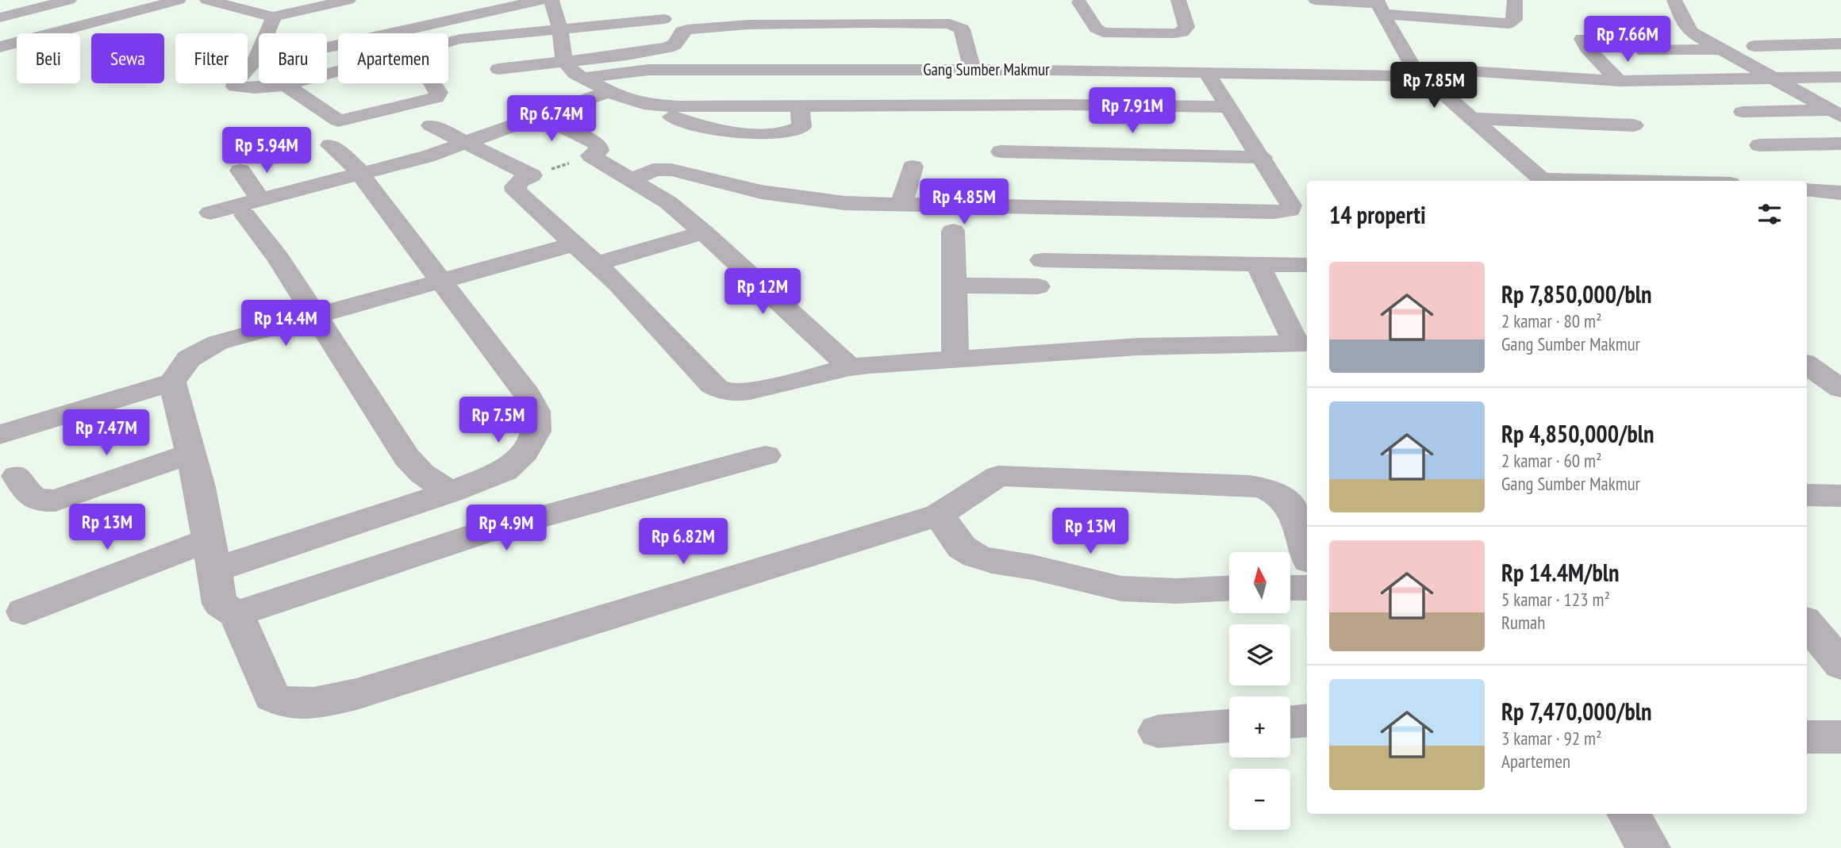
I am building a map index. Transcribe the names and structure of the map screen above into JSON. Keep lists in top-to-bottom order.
{
  "streets": {
    "street": ["Gang Sumber Makmur"]
  },
  "north": "top",
  "page": {
    "price": [
      "Rp 7.66M",
      "Rp 7.85M",
      "Rp 7.91M",
      "Rp 6.74M",
      "Rp 5.94M",
      "Rp 4.85M",
      "Rp 12M",
      "Rp 14.4M",
      "Rp 7.5M",
      "Rp 7.47M",
      "Rp 13M",
      "Rp 4.9M",
      "Rp 13M",
      "Rp 6.82M"
    ],
    "chip": [
      "Beli",
      "Sewa",
      "Filter",
      "Baru",
      "Apartemen"
    ],
    "heading": "14 properti",
    "list": [
      {
        "name": "Rp 7,850,000/bln",
        "note": "2 kamar · 80 m² · Gang Sumber Makmur"
      },
      {
        "name": "Rp 4,850,000/bln",
        "note": "2 kamar · 60 m² · Gang Sumber Makmur"
      },
      {
        "name": "Rp 14.4M/bln",
        "note": "5 kamar · 123 m² · Rumah"
      },
      {
        "name": "Rp 7,470,000/bln",
        "note": "3 kamar · 92 m² · Apartemen"
      }
    ],
    "map_buttons": ["+", "−"]
  }
}
